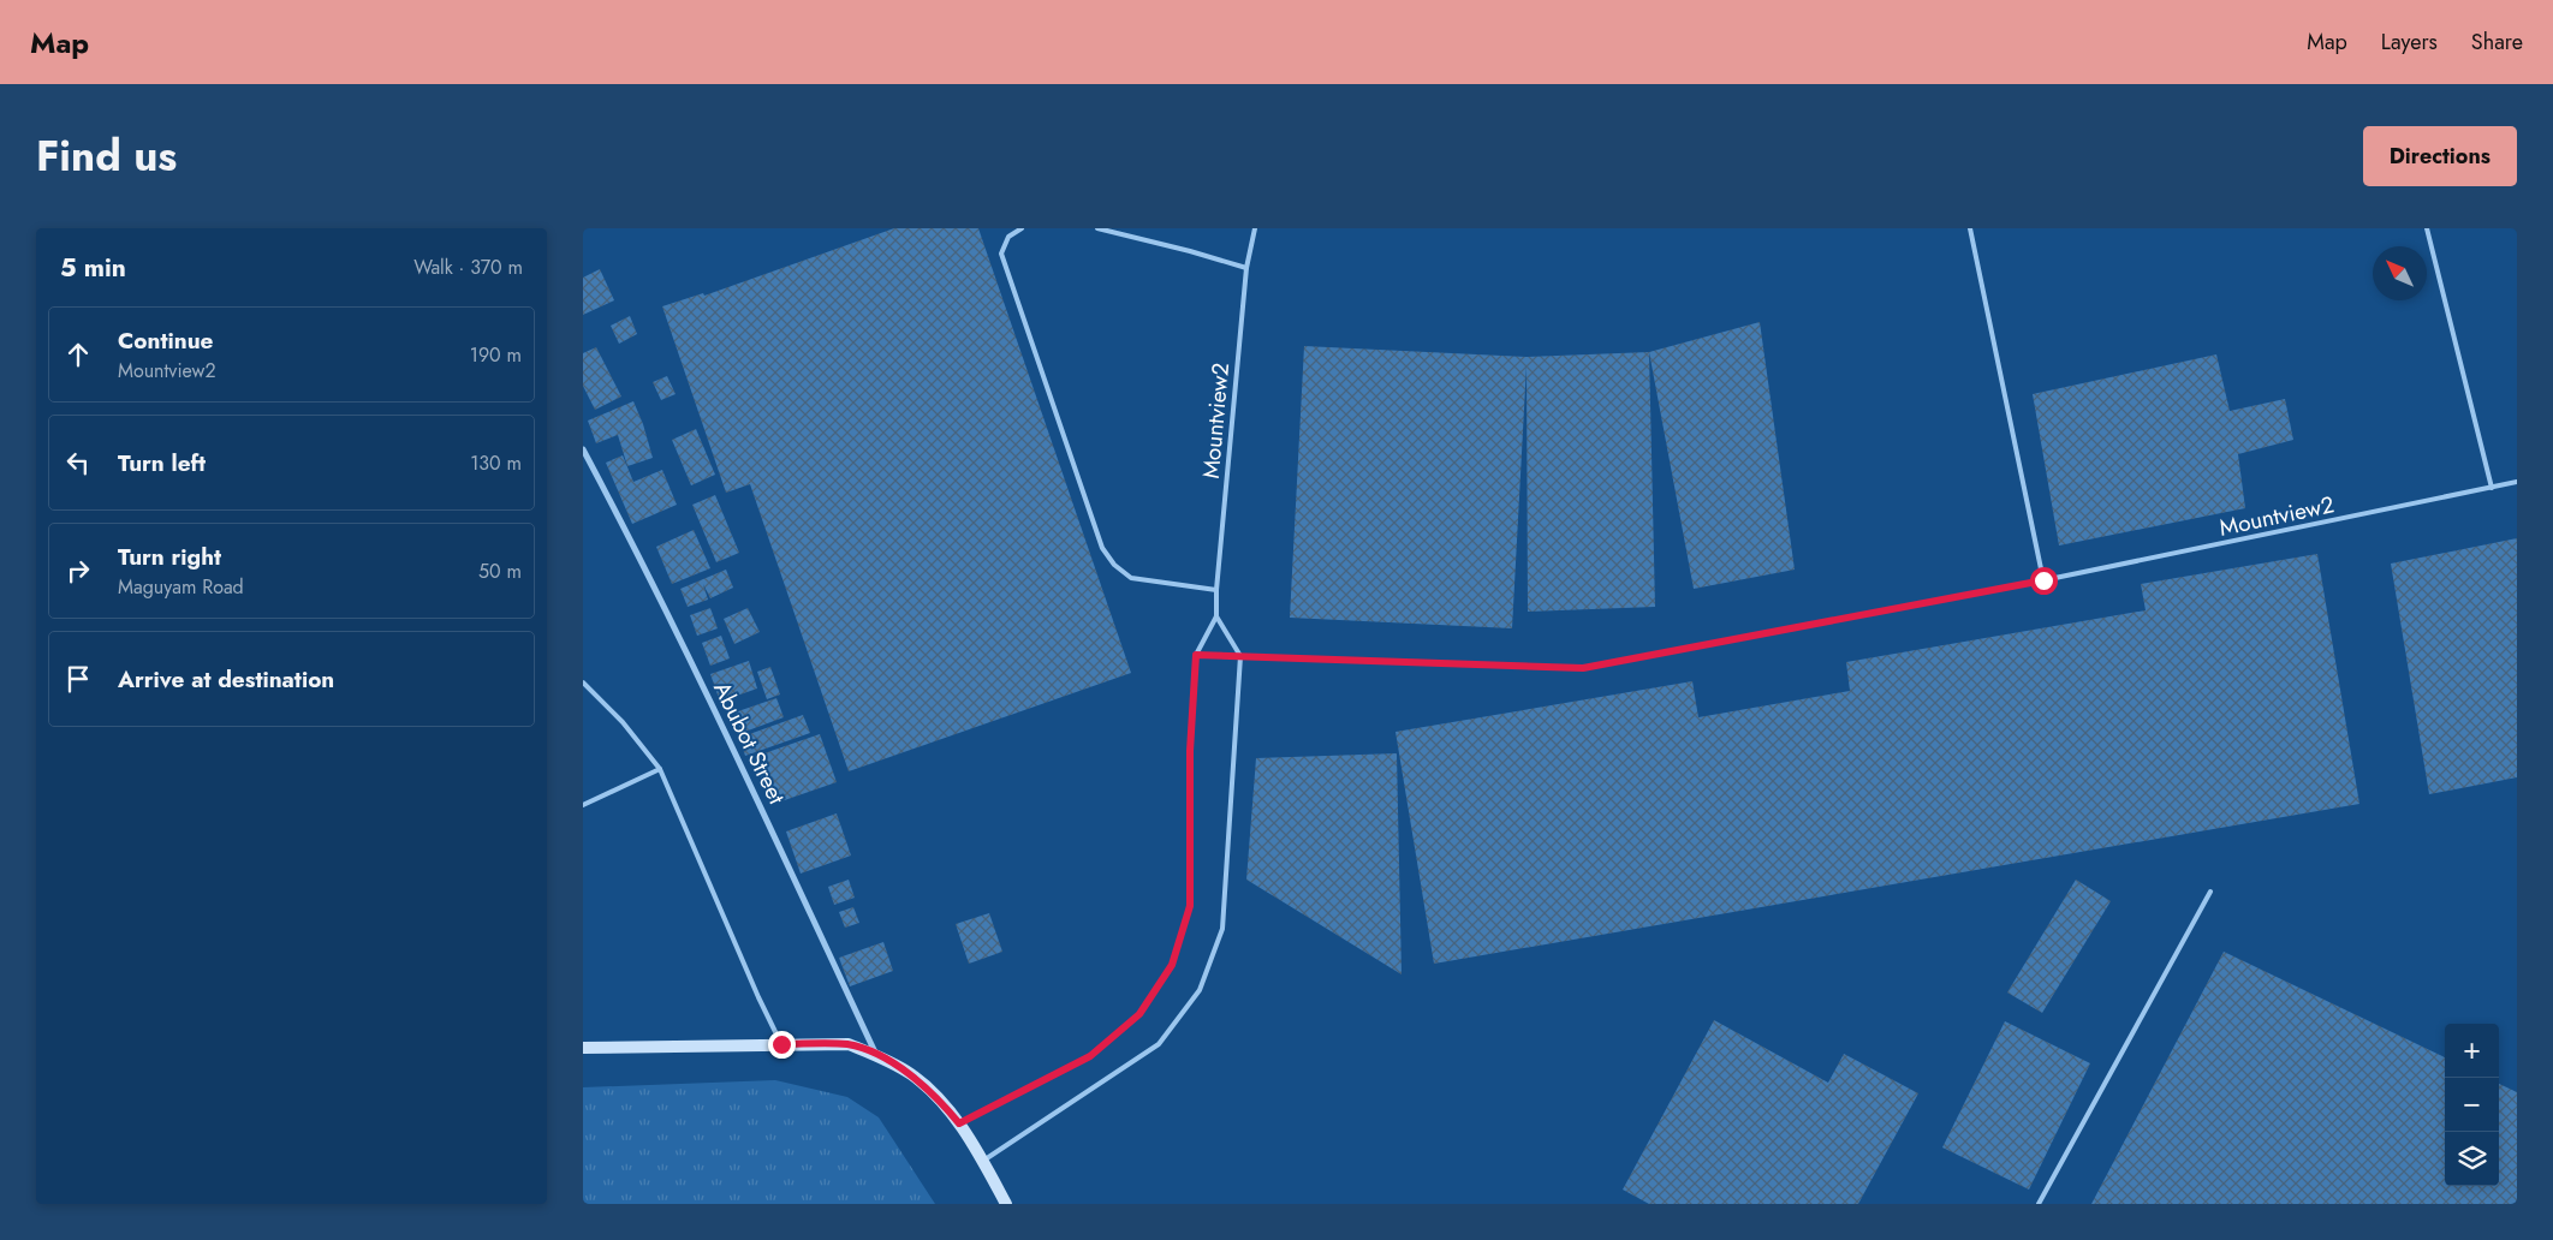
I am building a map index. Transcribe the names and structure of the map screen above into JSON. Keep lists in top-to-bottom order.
{
  "streets": {
    "street": ["Abubot Street"],
    "lane": ["Mountview2"]
  },
  "north": "top left",
  "page": {
    "header": "Map",
    "nav": ["Map", "Layers", "Share"],
    "title": "Find us",
    "buttons": "Directions",
    "heading": ["5 min", "Walk · 370 m"],
    "list": [
      ["Continue", "Mountview2", "190 m"],
      ["Turn left", "130 m"],
      ["Turn right", "Maguyam Road", "50 m"],
      "Arrive at destination"
    ],
    "map_buttons": ["+", "−"]
  }
}
